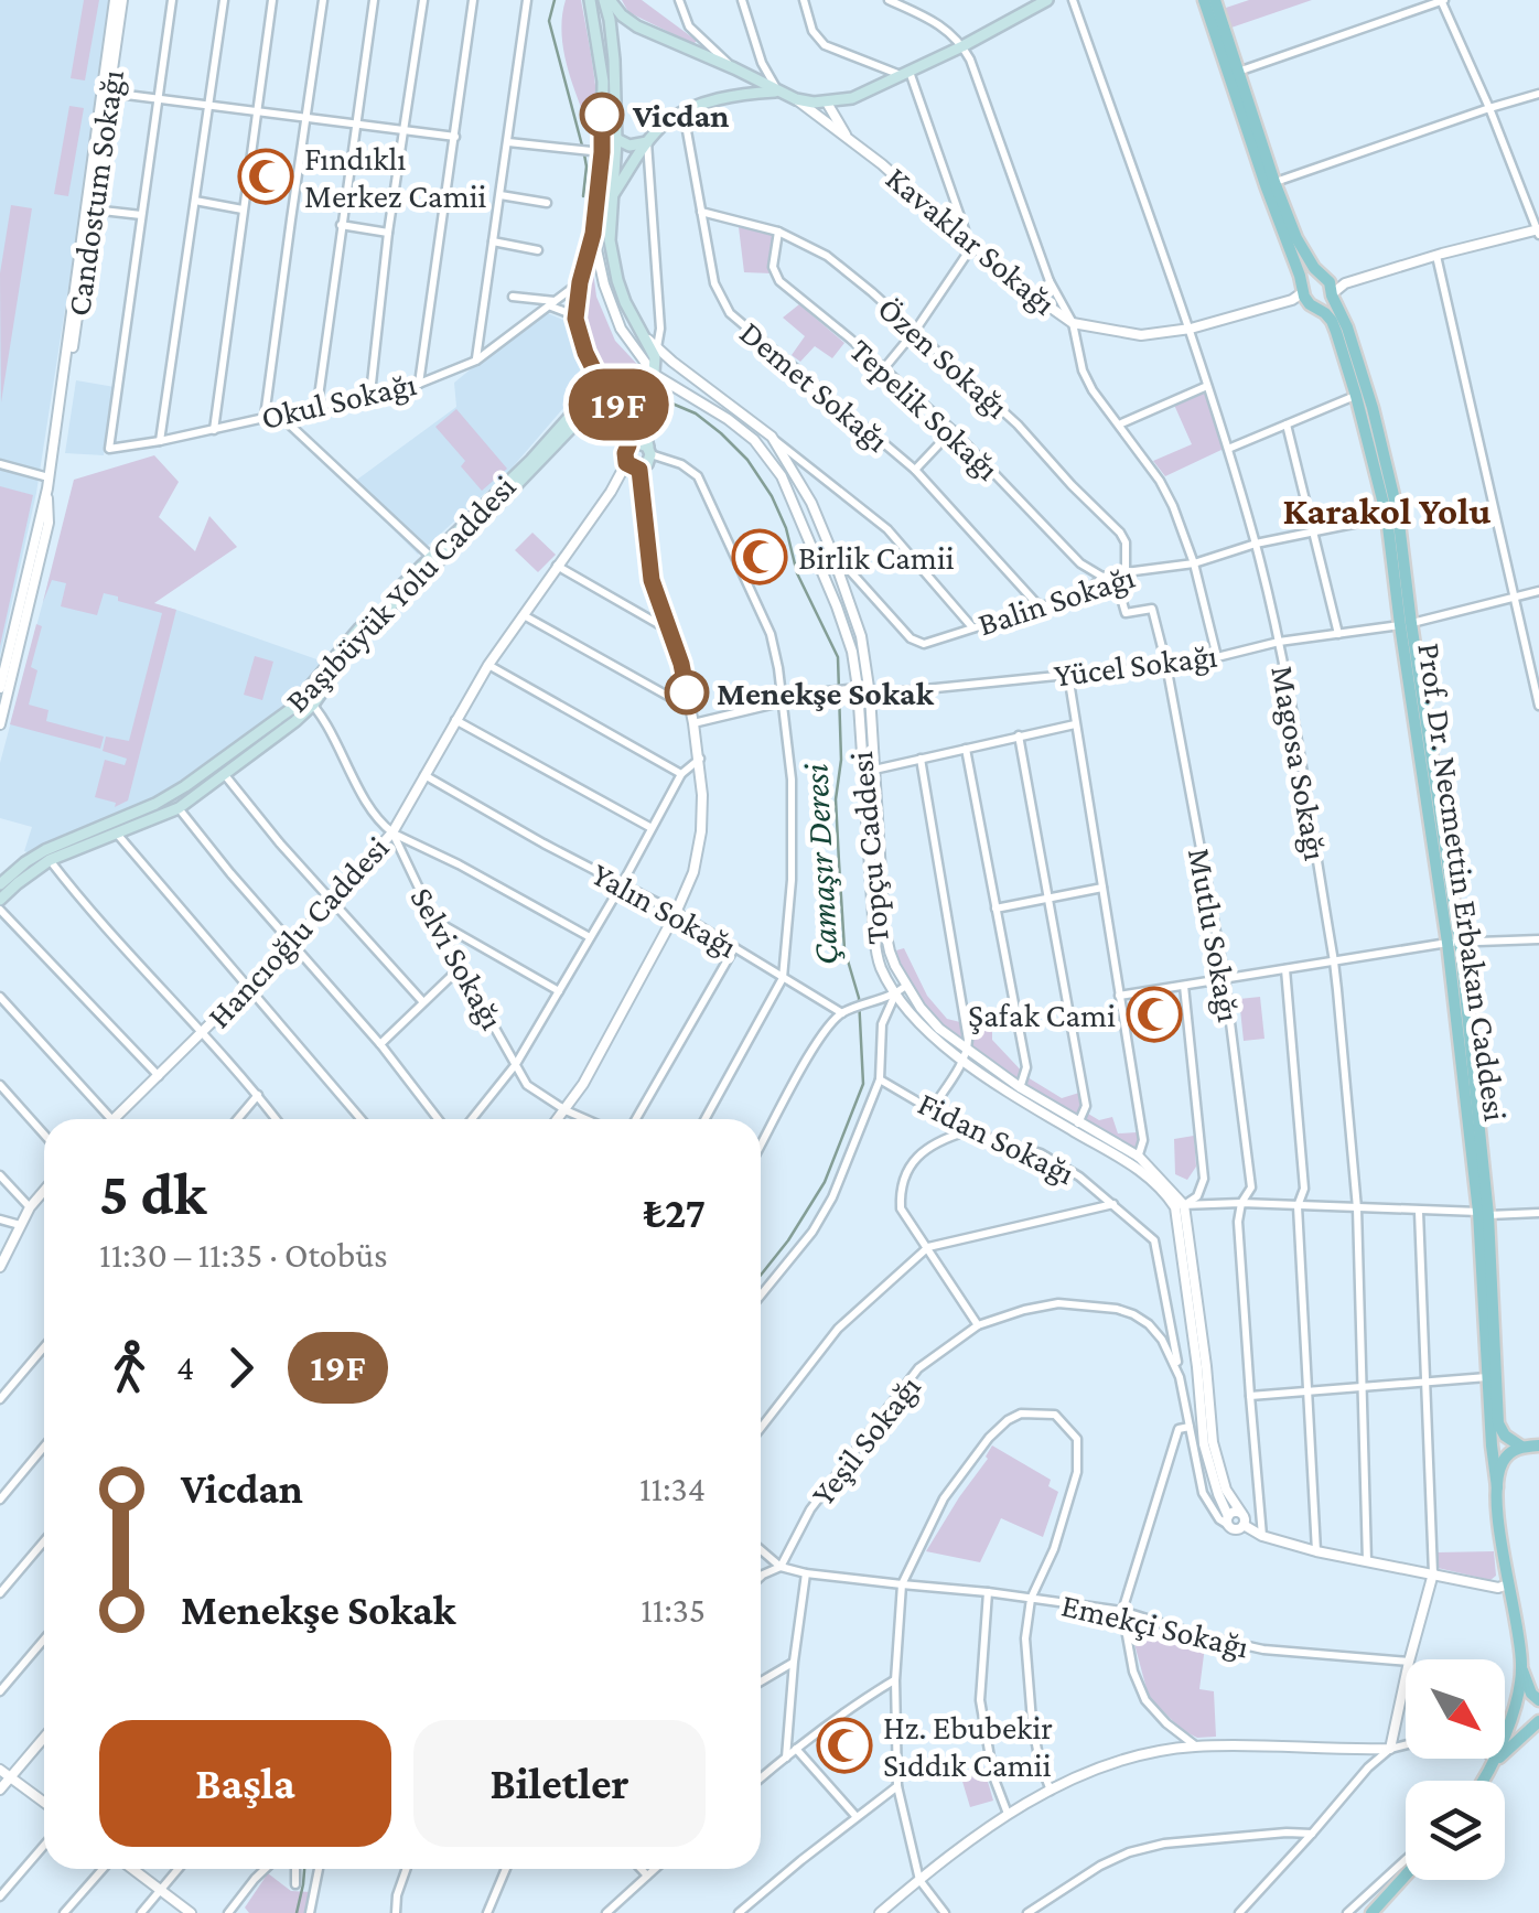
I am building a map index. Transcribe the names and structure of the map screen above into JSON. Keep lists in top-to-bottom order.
{
  "streets": {
    "main road": ["Başıbüyük Yolu Caddesi", "Prof. Dr. Necmettin Erbakan Caddesi", "Hancıoğlu Caddesi"],
    "street": [
      "Candostum Sokağı",
      "Kavaklar Sokağı",
      "Özen Sokağı",
      "Demet Sokağı",
      "Okul Sokağı",
      "Tepelik Sokağı",
      "Balin Sokağı",
      "Yücel Sokağı",
      "Magosa Sokağı",
      "Topçu Caddesi",
      "Yalın Sokağı",
      "Mutlu Sokağı",
      "Selvi Sokağı",
      "Fidan Sokağı",
      "Yeşil Sokağı",
      "Emekçi Sokağı"
    ]
  },
  "crossings": [
    ["Kavaklar Sokağı", "Magosa Sokağı"],
    ["Kavaklar Sokağı", "Prof. Dr. Necmettin Erbakan Caddesi"],
    ["Özen Sokağı", "Demet Sokağı"],
    ["Özen Sokağı", "Tepelik Sokağı"],
    ["Özen Sokağı", "Balin Sokağı"],
    ["Demet Sokağı", "Balin Sokağı"],
    ["Tepelik Sokağı", "Balin Sokağı"],
    ["Başıbüyük Yolu Caddesi", "Hancıoğlu Caddesi"],
    ["Başıbüyük Yolu Caddesi", "Selvi Sokağı"],
    ["Balin Sokağı", "Magosa Sokağı"],
    ["Balin Sokağı", "Topçu Caddesi"],
    ["Balin Sokağı", "Prof. Dr. Necmettin Erbakan Caddesi"],
    ["Balin Sokağı", "Mutlu Sokağı"],
    ["Yücel Sokağı", "Magosa Sokağı"],
    ["Yücel Sokağı", "Topçu Caddesi"],
    ["Yücel Sokağı", "Prof. Dr. Necmettin Erbakan Caddesi"],
    ["Yücel Sokağı", "Mutlu Sokağı"],
    ["Yalın Sokağı", "Hancıoğlu Caddesi"],
    ["Hancıoğlu Caddesi", "Selvi Sokağı"],
    ["Fidan Sokağı", "Yeşil Sokağı"],
    ["Yeşil Sokağı", "Emekçi Sokağı"]
  ],
  "districts": ["Karakol Yolu"],
  "water": ["Çamaşır Deresi"],
  "places": {
    "other": ["Vicdan", "Menekşe Sokak"],
    "mosque": [
      "Fındıklı Merkez Camii",
      "Birlik Camii",
      "Şafak Cami",
      "Hz. Ebubekir Sıddık Camii"
    ]
  },
  "lines": ["bus line 19F"],
  "north": "bottom right",
  "page": {
    "on_map": "19F",
    "heading": ["5 dk", "11:30 – 11:35 · Otobüs", "₺27"],
    "legs": ["4", "19F"],
    "list": [
      {
        "name": "Vicdan",
        "value": "11:34"
      },
      {
        "name": "Menekşe Sokak",
        "value": "11:35"
      }
    ],
    "buttons": ["Başla", "Biletler"]
  }
}
